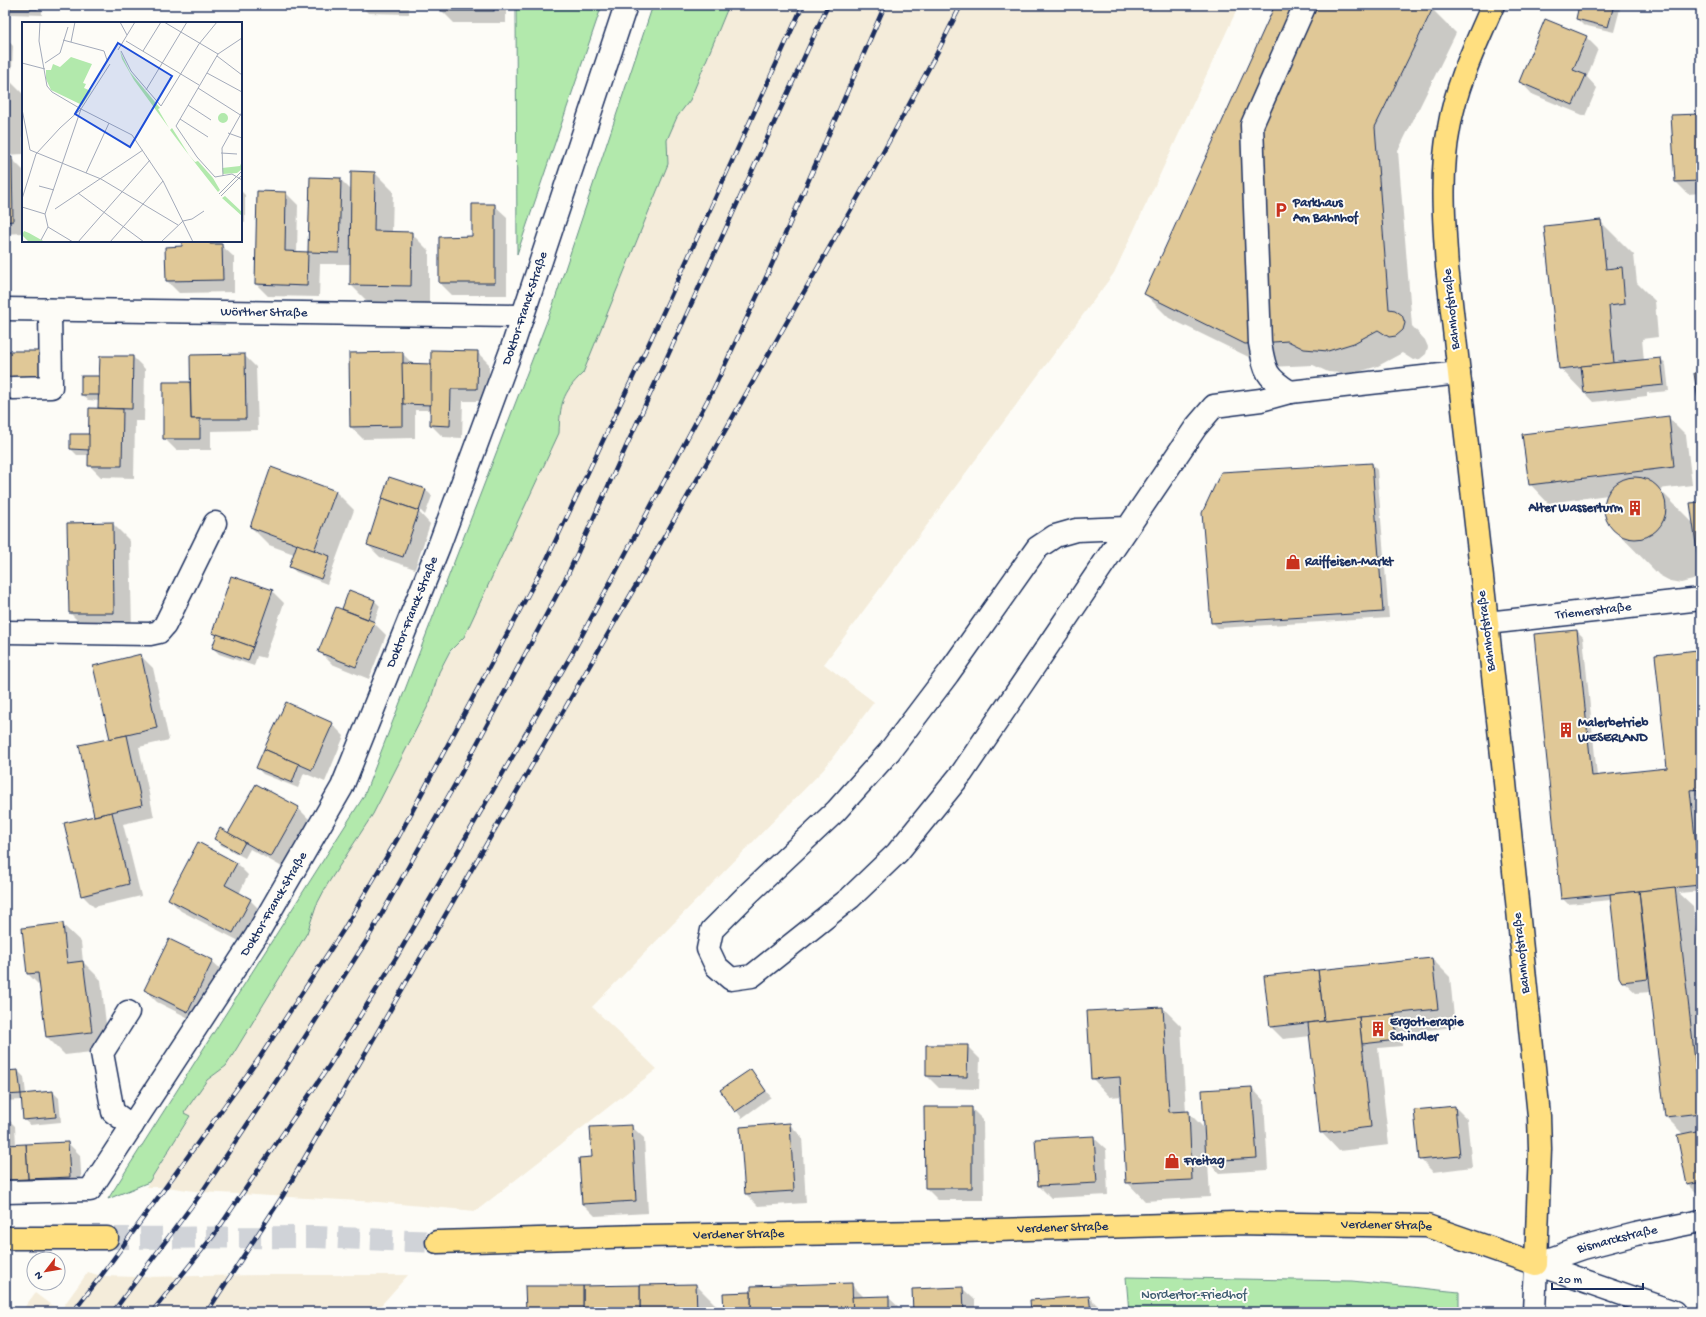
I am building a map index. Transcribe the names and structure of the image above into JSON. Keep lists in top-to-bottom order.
{
  "streets": {
    "main road": ["Bahnhofstraße", "Verdener Straße"],
    "street": [
      "Doktor-Franck-Straße",
      "Wörther Straße",
      "Triemerstraße",
      "Bismarckstraße"
    ]
  },
  "crossings": [
    ["Doktor-Franck-Straße", "Wörther Straße"],
    ["Bahnhofstraße", "Triemerstraße"],
    ["Bahnhofstraße", "Verdener Straße"],
    ["Bahnhofstraße", "Bismarckstraße"],
    ["Verdener Straße", "Bismarckstraße"]
  ],
  "parks": ["Nordertor-Friedhof"],
  "places": {
    "parking": ["Parkhaus Am Bahnhof"],
    "building": ["Alter Wasserturm", "Malerbetrieb WESERLAND", "Ergotherapie Schindler"],
    "shop": ["Raiffeisen-Markt", "Freitag"]
  },
  "scale_bar": "20 m",
  "north": "bottom left"
}
